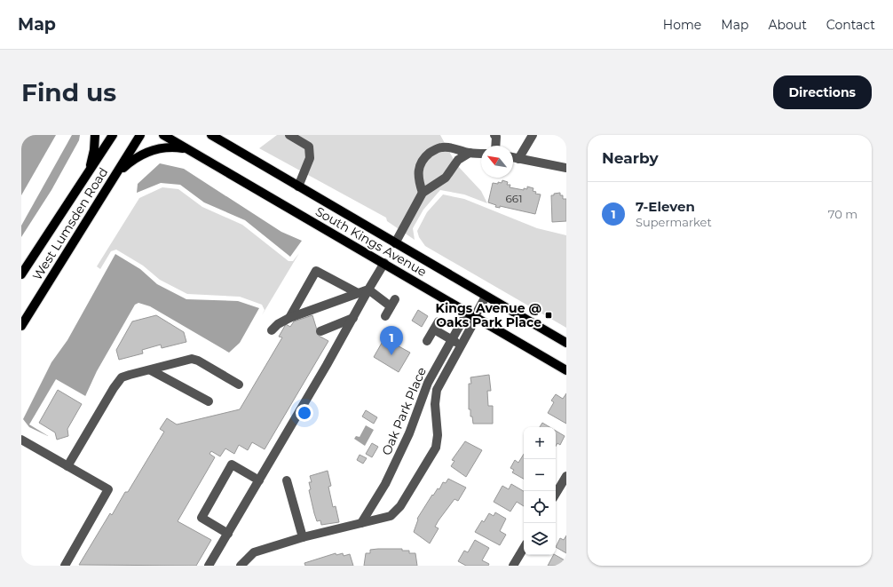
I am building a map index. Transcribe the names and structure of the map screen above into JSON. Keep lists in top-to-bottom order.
{
  "streets": {
    "main road": ["West Lumsden Road", "South Kings Avenue"],
    "street": ["Oak Park Place"]
  },
  "crossings": [
    ["South Kings Avenue", "Oak Park Place"]
  ],
  "places": {
    "transit": ["Kings Avenue @ Oaks Park Place"]
  },
  "house_numbers": ["661"],
  "north": "top left",
  "page": {
    "header": "Map",
    "nav": [
      "Home",
      "Map",
      "About",
      "Contact"
    ],
    "buttons": "Directions",
    "title": "Find us",
    "heading": "Nearby",
    "list": [
      {
        "mark": "1",
        "name": "7-Eleven",
        "note": "Supermarket",
        "value": "70 m"
      }
    ],
    "pins": "1",
    "map_buttons": ["+", "−"]
  }
}
